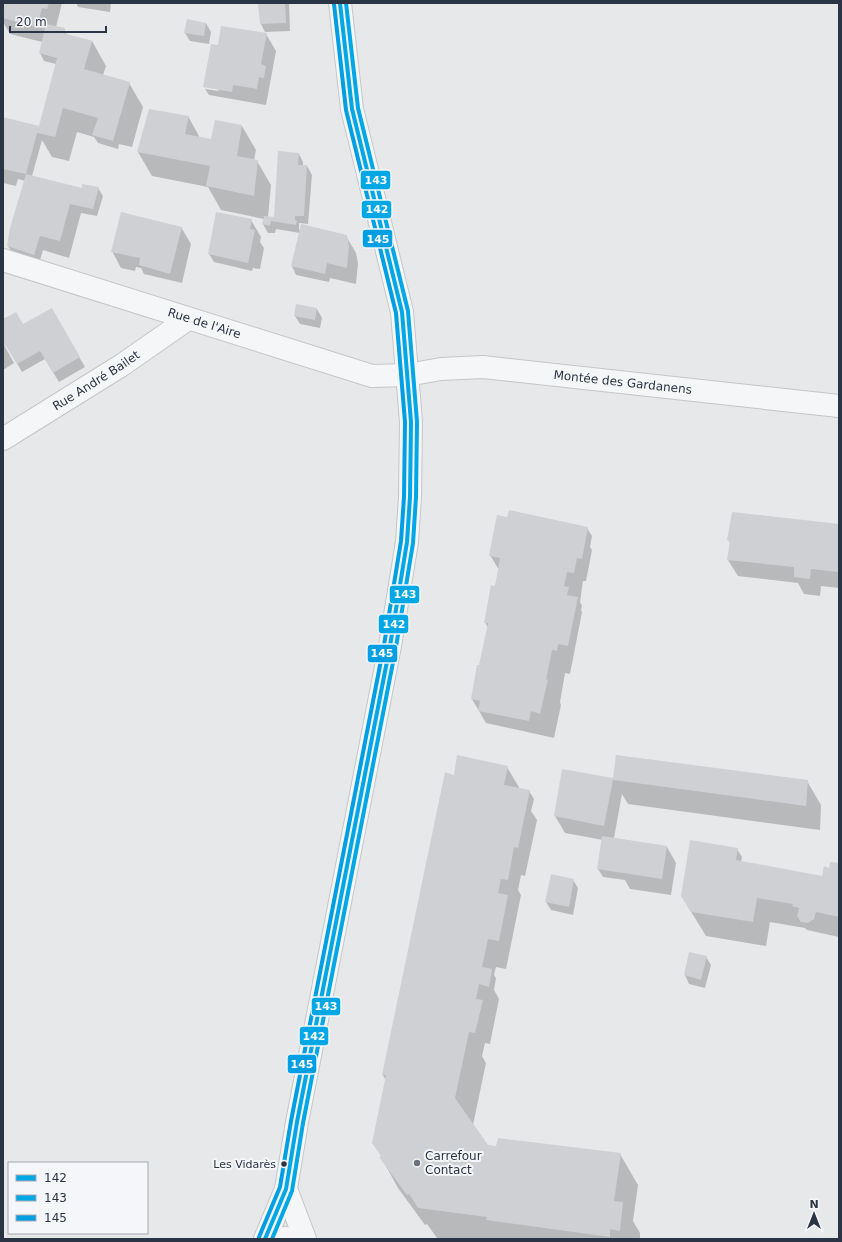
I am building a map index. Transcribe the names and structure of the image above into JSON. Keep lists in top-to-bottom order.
{
  "streets": {
    "street": ["Rue de l'Aire", "Rue André Bailet", "Montée des Gardanens"]
  },
  "crossings": [
    ["Rue de l'Aire", "Rue André Bailet"],
    ["Rue de l'Aire", "Montée des Gardanens"]
  ],
  "places": ["Carrefour Contact", "Les Vidarès"],
  "lines": ["transit line 142", "transit line 143", "transit line 145"],
  "legend": ["142", "143", "145"],
  "scale_bar": "20 m",
  "north": "top"
}
